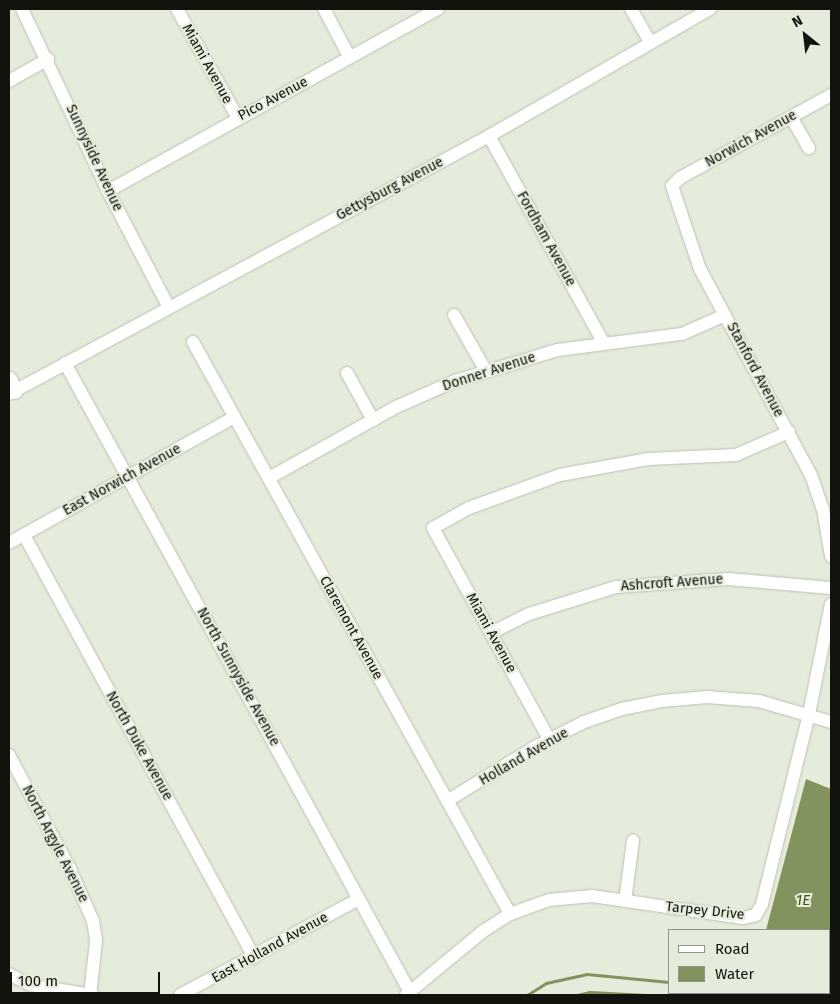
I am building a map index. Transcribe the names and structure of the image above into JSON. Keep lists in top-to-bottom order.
{
  "streets": {
    "street": [
      "Miami Avenue",
      "Pico Avenue",
      "Norwich Avenue",
      "Sunnyside Avenue",
      "Gettysburg Avenue",
      "Fordham Avenue",
      "Stanford Avenue",
      "Donner Avenue",
      "East Norwich Avenue",
      "Ashcroft Avenue",
      "Claremont Avenue",
      "North Sunnyside Avenue",
      "North Duke Avenue",
      "Holland Avenue",
      "North Argyle Avenue",
      "Tarpey Drive",
      "East Holland Avenue"
    ]
  },
  "crossings": [
    ["Miami Avenue", "Pico Avenue"],
    ["Miami Avenue", "Stanford Avenue"],
    ["Miami Avenue", "Ashcroft Avenue"],
    ["Miami Avenue", "Holland Avenue"],
    ["Pico Avenue", "Sunnyside Avenue"],
    ["Norwich Avenue", "Stanford Avenue"],
    ["Sunnyside Avenue", "Gettysburg Avenue"],
    ["Gettysburg Avenue", "Fordham Avenue"],
    ["Gettysburg Avenue", "North Sunnyside Avenue"],
    ["Fordham Avenue", "Donner Avenue"],
    ["Stanford Avenue", "Donner Avenue"],
    ["Donner Avenue", "Claremont Avenue"],
    ["East Norwich Avenue", "Claremont Avenue"],
    ["East Norwich Avenue", "North Sunnyside Avenue"],
    ["East Norwich Avenue", "North Duke Avenue"],
    ["Claremont Avenue", "Holland Avenue"],
    ["Claremont Avenue", "Tarpey Drive"],
    ["North Sunnyside Avenue", "Tarpey Drive"],
    ["North Sunnyside Avenue", "East Holland Avenue"],
    ["North Duke Avenue", "East Holland Avenue"],
    ["Holland Avenue", "Tarpey Drive"]
  ],
  "water": ["1E"],
  "legend": ["Road", "Water"],
  "scale_bar": "100 m",
  "north": "top left"
}
